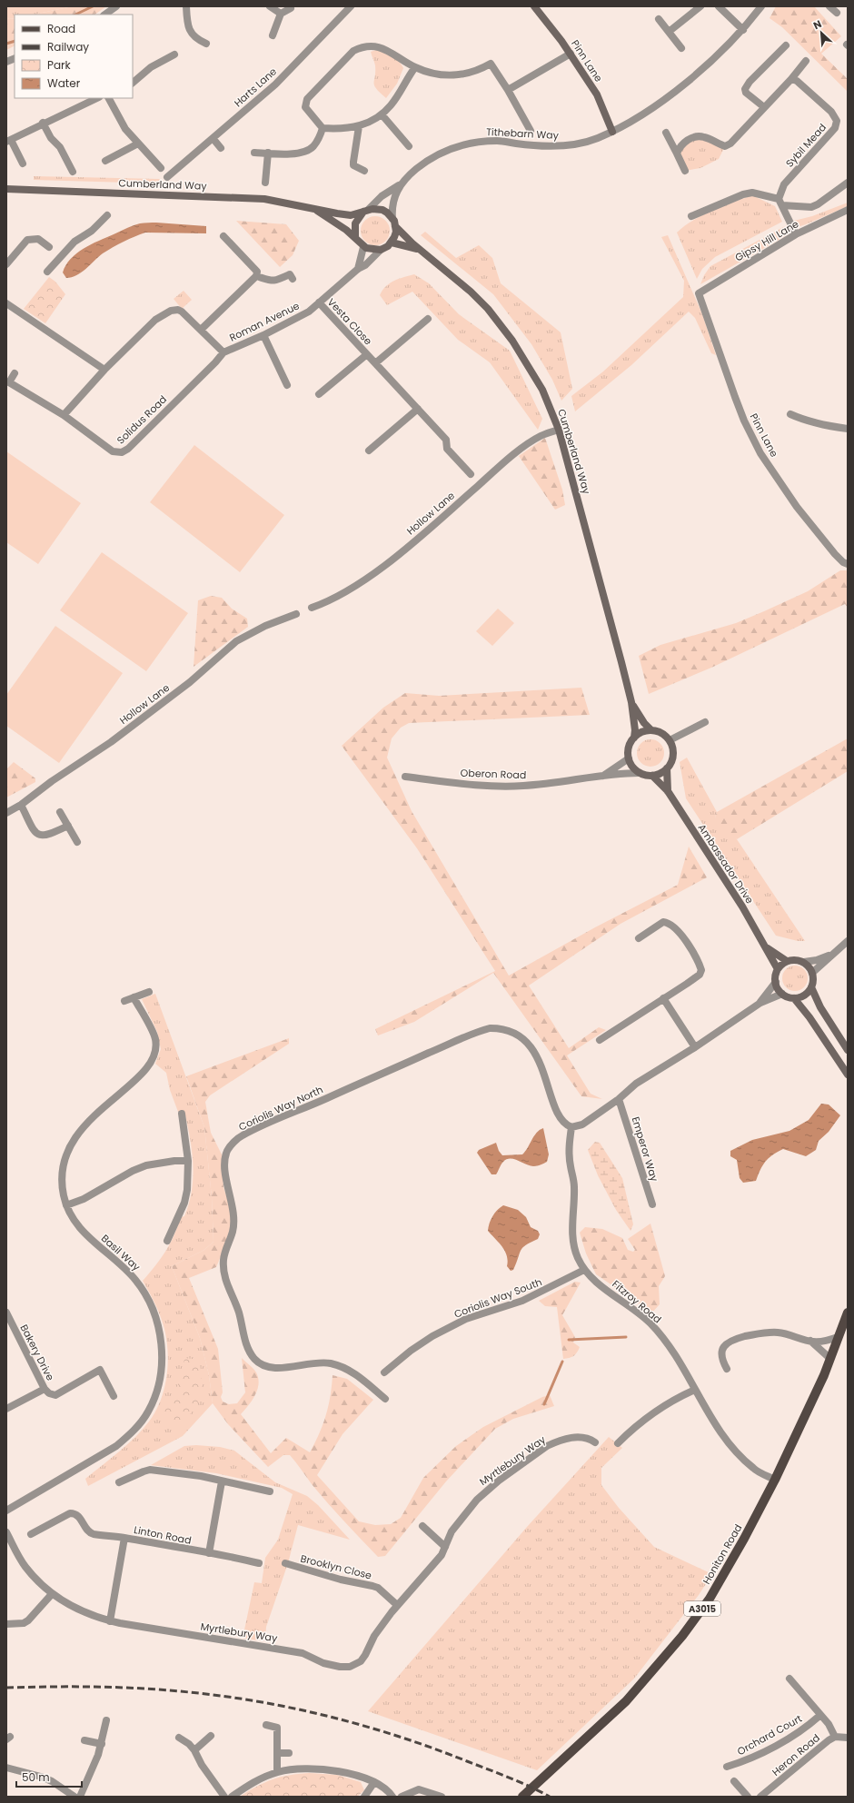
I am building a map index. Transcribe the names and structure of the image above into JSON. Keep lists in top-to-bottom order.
{
  "streets": {
    "main road": [
      "Pinn Lane",
      "Cumberland Way",
      "Ambassador Drive",
      "Honiton Road",
      "A3015"
    ],
    "street": [
      "Harts Lane",
      "Tithebarn Way",
      "Sybil Mead",
      "Gipsy Hill Lane",
      "Roman Avenue",
      "Vesta Close",
      "Solidus Road",
      "Hollow Lane",
      "Oberon Road",
      "Coriolis Way North",
      "Emperor Way",
      "Basil Way",
      "Coriolis Way South",
      "Fitzroy Road",
      "Bakery Drive",
      "Myrtlebury Way",
      "Linton Road",
      "Brooklyn Close",
      "Orchard Court",
      "Heron Road"
    ]
  },
  "crossings": [
    ["Pinn Lane", "Tithebarn Way"],
    ["Pinn Lane", "Gipsy Hill Lane"],
    ["Tithebarn Way", "Cumberland Way"],
    ["Tithebarn Way", "Roman Avenue"],
    ["Cumberland Way", "Roman Avenue"],
    ["Cumberland Way", "Hollow Lane"],
    ["Cumberland Way", "Oberon Road"],
    ["Cumberland Way", "Ambassador Drive"],
    ["Roman Avenue", "Vesta Close"],
    ["Roman Avenue", "Solidus Road"],
    ["Oberon Road", "Ambassador Drive"],
    ["Coriolis Way North", "Fitzroy Road"],
    ["Coriolis Way South", "Fitzroy Road"],
    ["Fitzroy Road", "Honiton Road"],
    ["Myrtlebury Way", "Linton Road"],
    ["Myrtlebury Way", "Brooklyn Close"],
    ["Orchard Court", "Heron Road"]
  ],
  "legend": [
    "Road",
    "Railway",
    "Park",
    "Water"
  ],
  "scale_bar": "50 m",
  "north": "top left"
}
